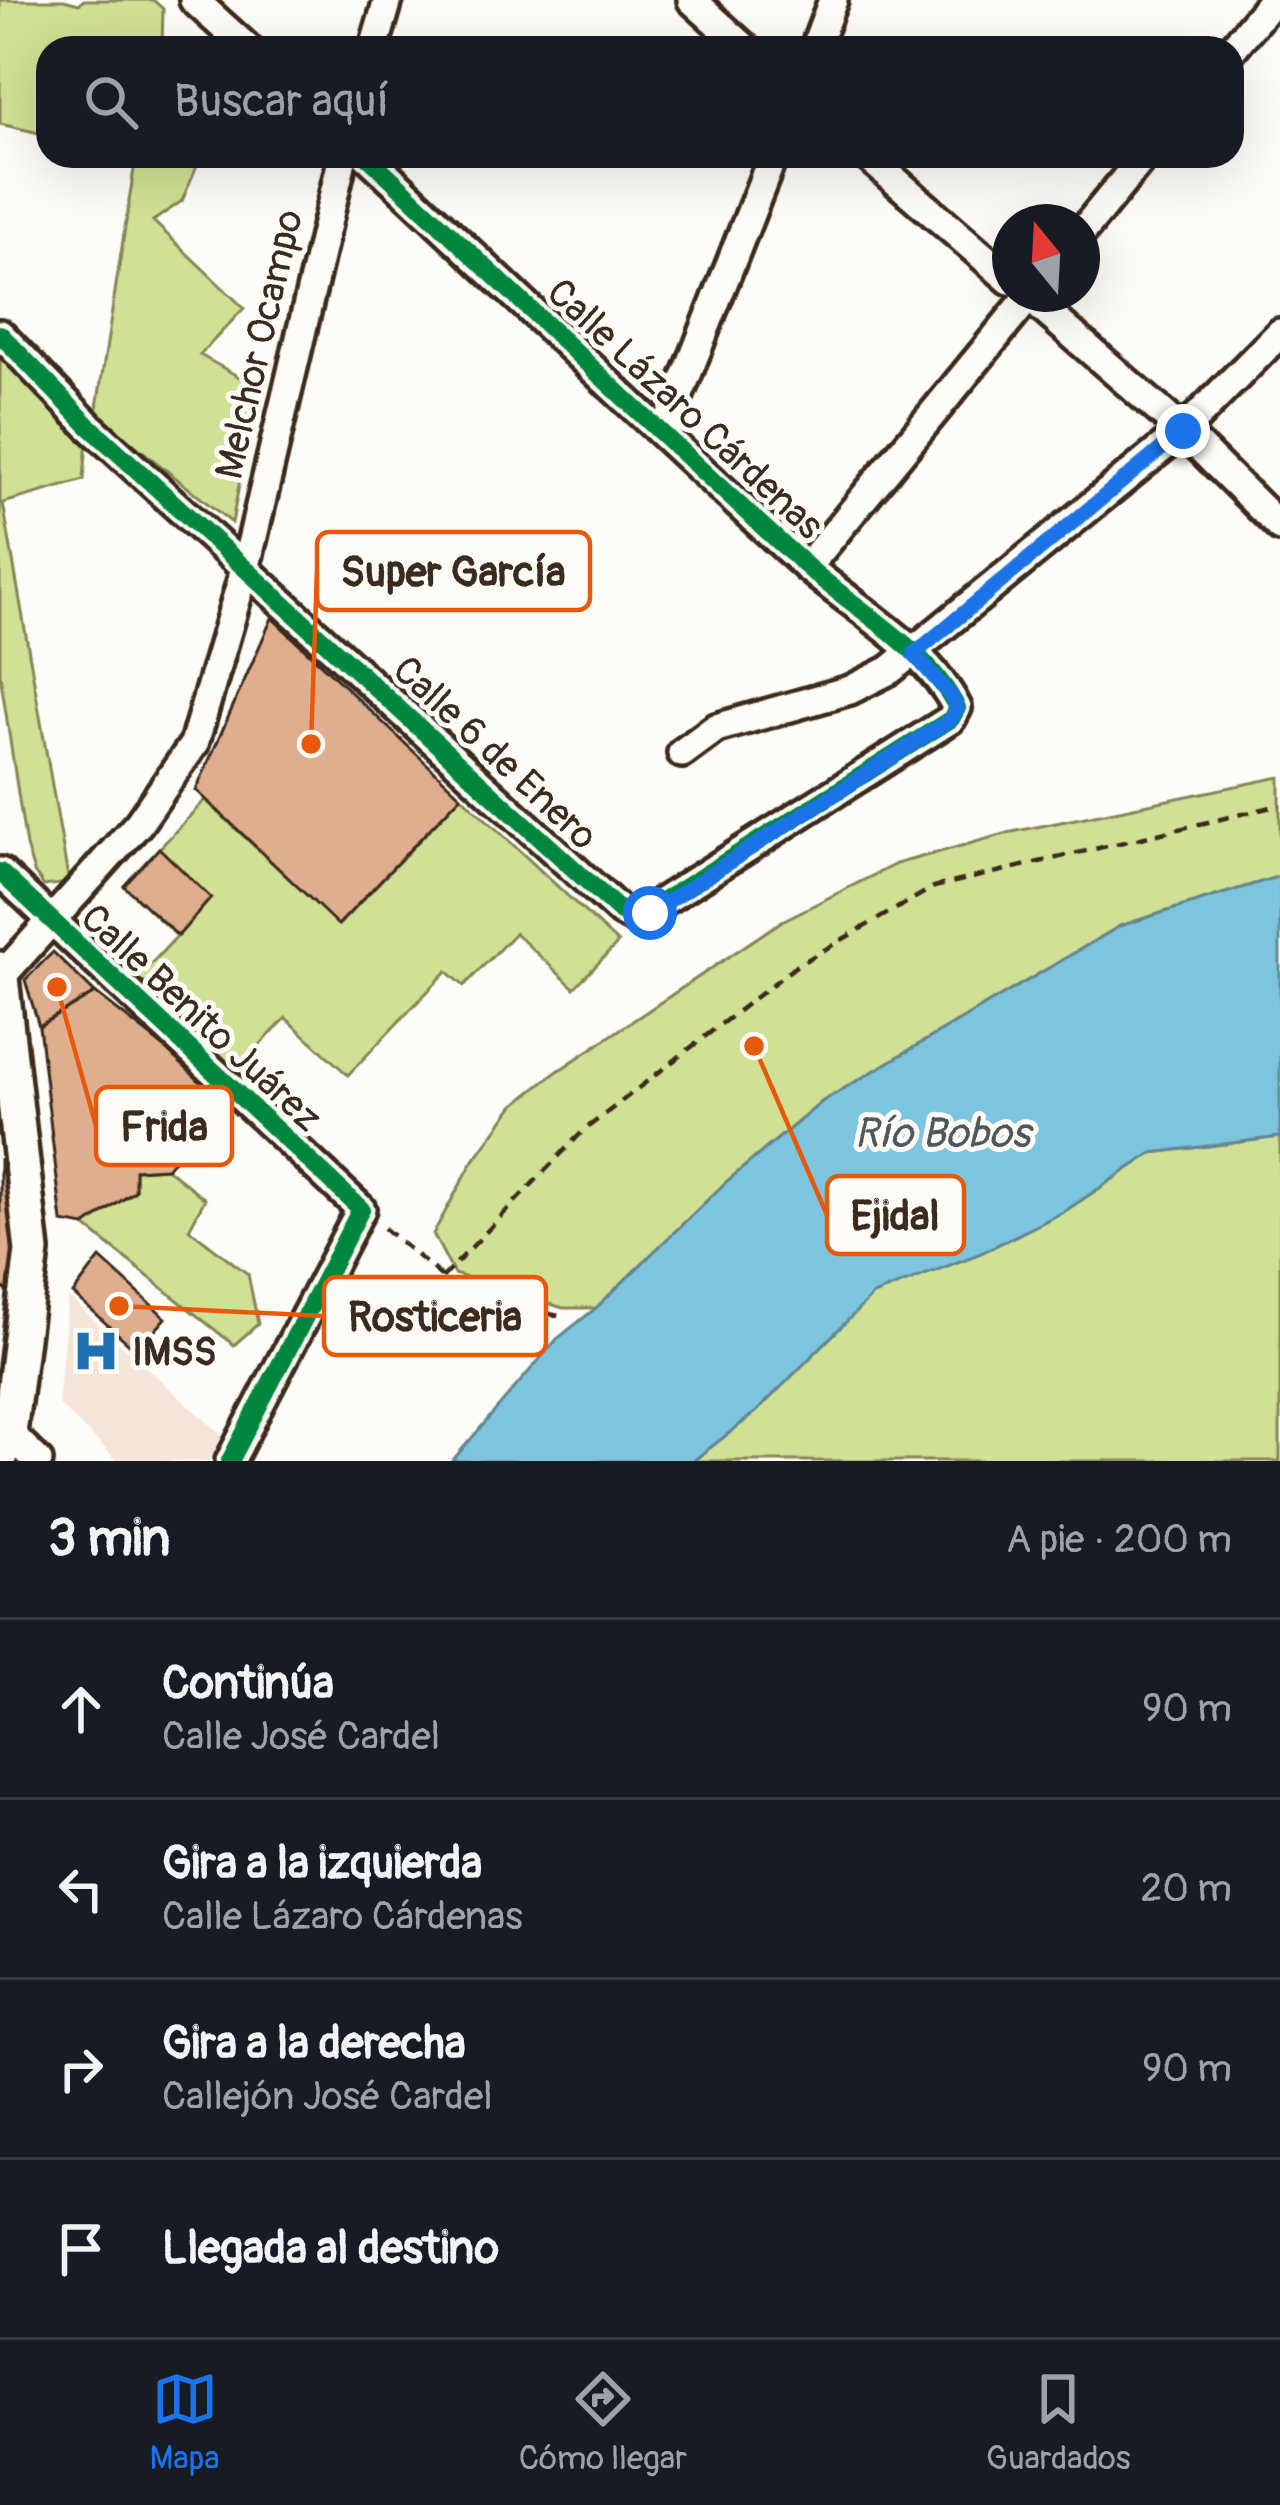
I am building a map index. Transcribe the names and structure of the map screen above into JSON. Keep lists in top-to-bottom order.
{
  "streets": {
    "street": [
      "Melchor Ocampo",
      "Calle Lázaro Cárdenas",
      "Calle 6 de Enero",
      "Calle Benito Juárez"
    ]
  },
  "crossings": [
    ["Melchor Ocampo", "Calle 6 de Enero"],
    ["Melchor Ocampo", "Calle Benito Juárez"],
    ["Calle Lázaro Cárdenas", "Calle 6 de Enero"]
  ],
  "water": ["Río Bobos"],
  "places": {
    "other": [
      "Super García",
      "Frida",
      "Ejidal",
      "Rosticeria"
    ],
    "hospital": ["IMSS"]
  },
  "north": "top",
  "page": {
    "search": "Buscar aquí",
    "heading": ["3 min", "A pie · 200 m"],
    "list": [
      ["Continúa", "Calle José Cardel", "90 m"],
      ["Gira a la izquierda", "Calle Lázaro Cárdenas", "20 m"],
      ["Gira a la derecha", "Callejón José Cardel", "90 m"],
      "Llegada al destino"
    ],
    "nav": ["Mapa", "Cómo llegar", "Guardados"]
  }
}
